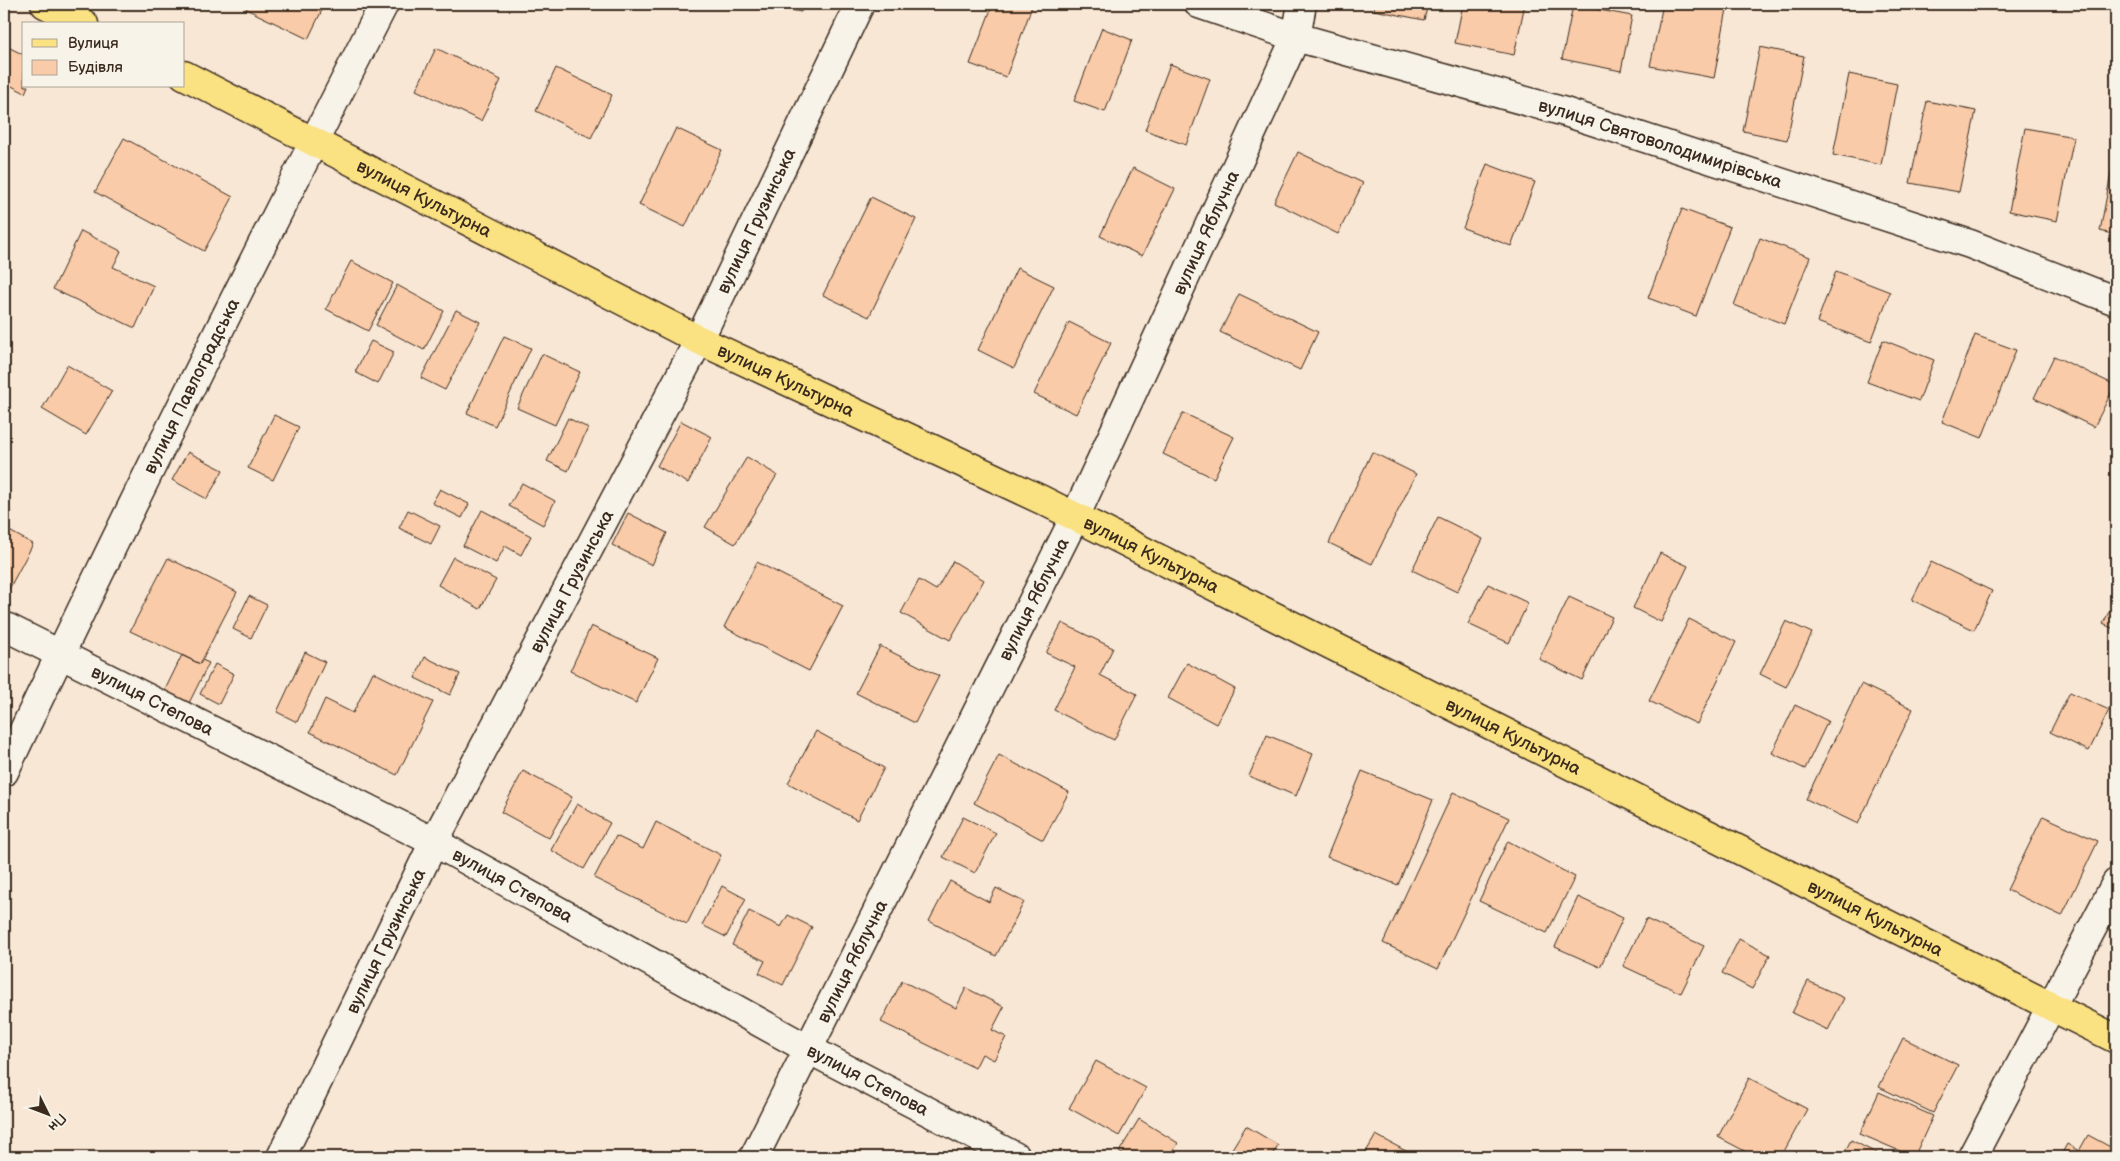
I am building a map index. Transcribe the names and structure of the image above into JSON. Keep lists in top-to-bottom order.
{
  "streets": {
    "main road": ["вулиця Культурна"],
    "street": [
      "вулиця Святоволодимирівська",
      "вулиця Грузинська",
      "вулиця Яблучна",
      "вулиця Павлоградська",
      "вулиця Степова"
    ]
  },
  "crossings": [
    ["вулиця Святоволодимирівська", "вулиця Яблучна"],
    ["вулиця Культурна", "вулиця Грузинська"],
    ["вулиця Культурна", "вулиця Яблучна"],
    ["вулиця Культурна", "вулиця Павлоградська"],
    ["вулиця Грузинська", "вулиця Степова"],
    ["вулиця Яблучна", "вулиця Степова"],
    ["вулиця Павлоградська", "вулиця Степова"]
  ],
  "legend": ["Вулиця", "Будівля"],
  "north": "bottom right"
}
